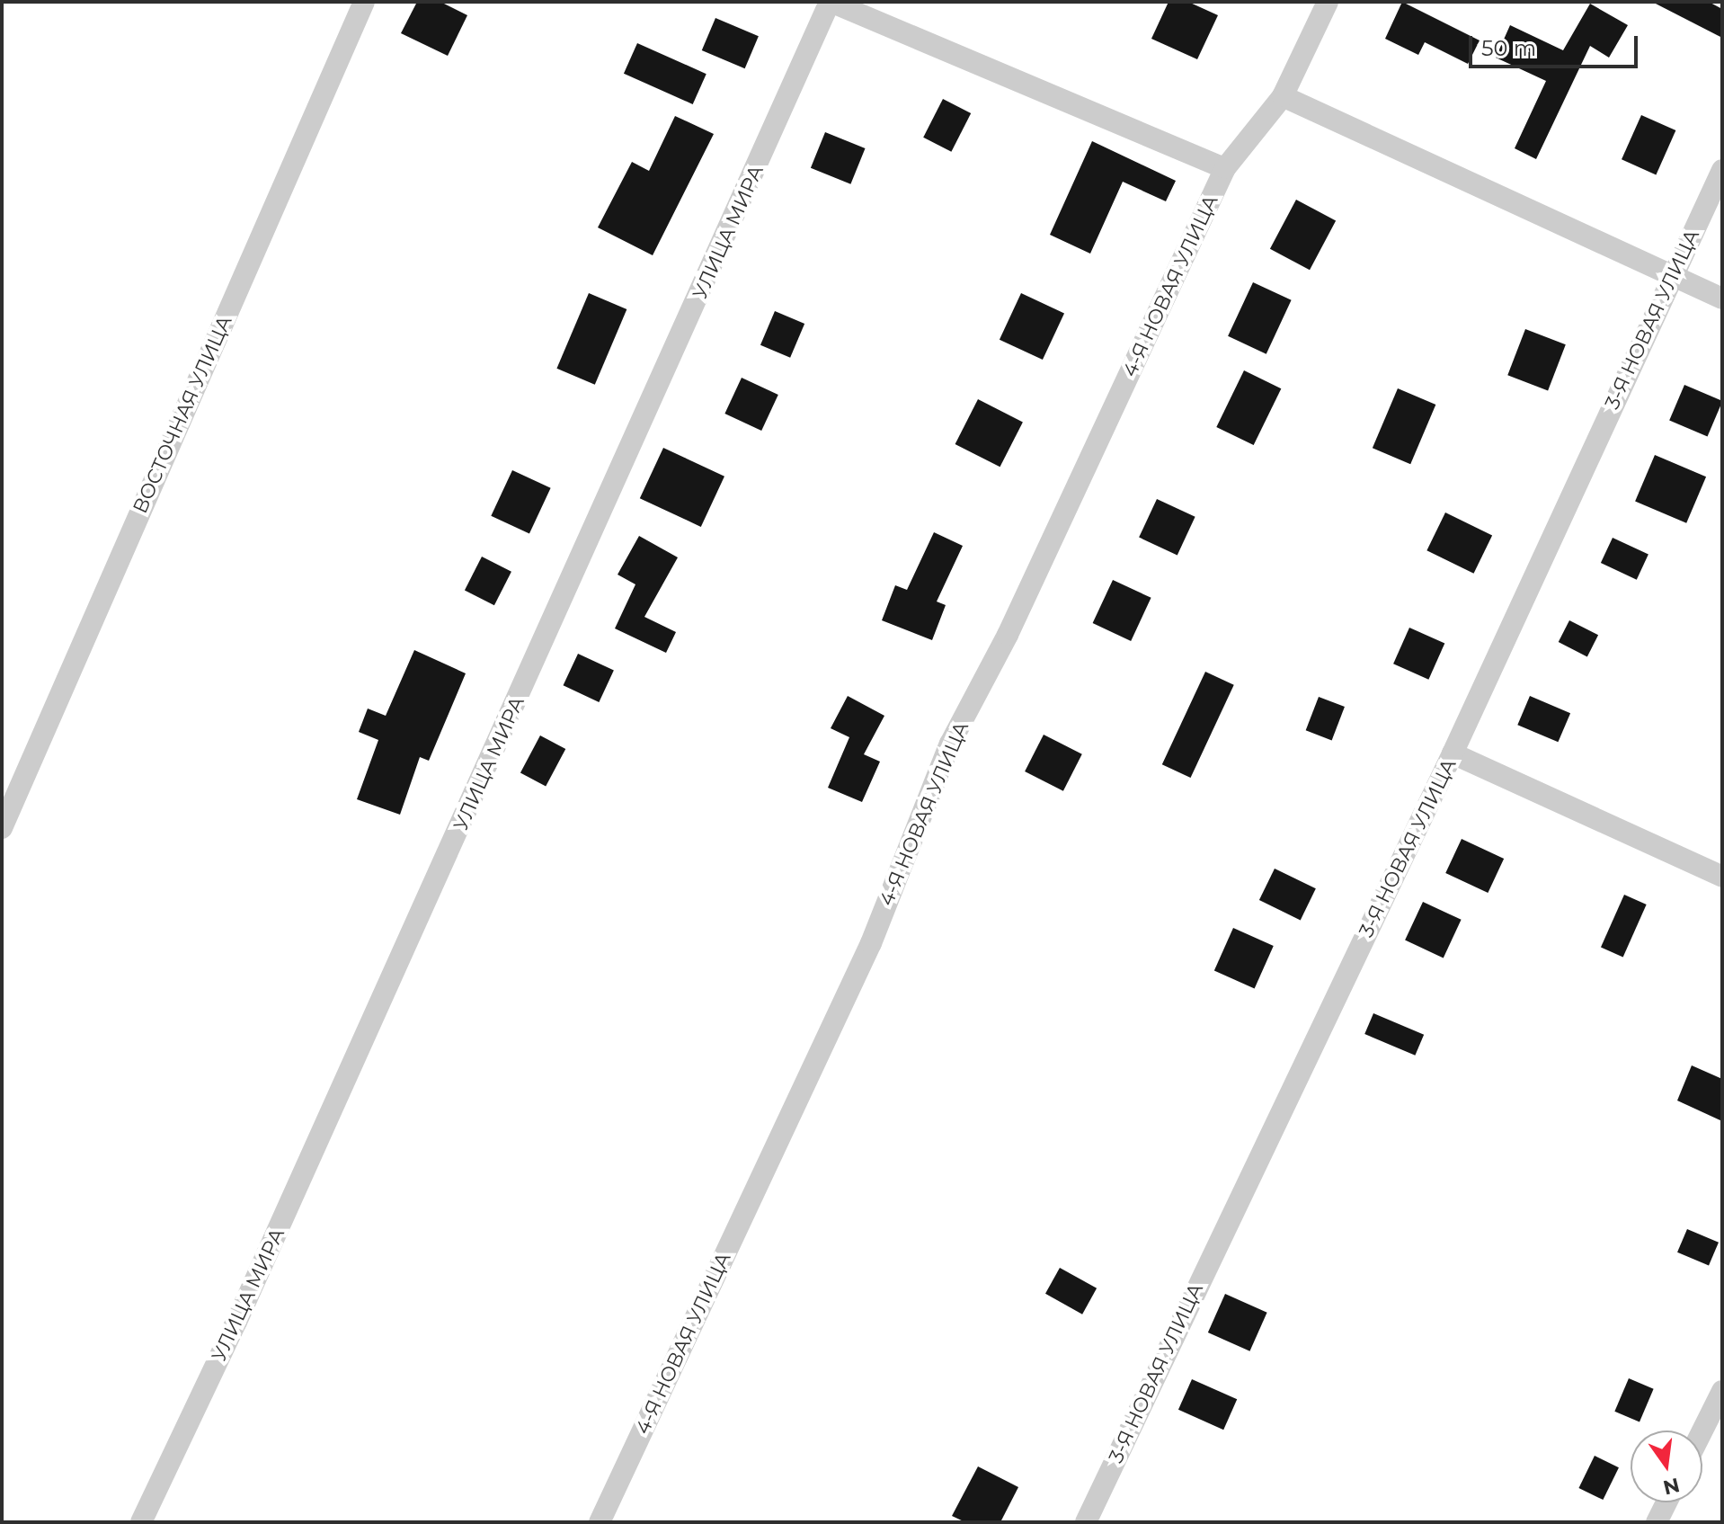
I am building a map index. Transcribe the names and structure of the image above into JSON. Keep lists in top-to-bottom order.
{
  "streets": {
    "street": [
      "УЛИЦА МИРА",
      "4-Я НОВАЯ УЛИЦА",
      "3-Я НОВАЯ УЛИЦА",
      "ВОСТОЧНАЯ УЛИЦА"
    ]
  },
  "scale_bar": "50 m",
  "north": "bottom"
}
